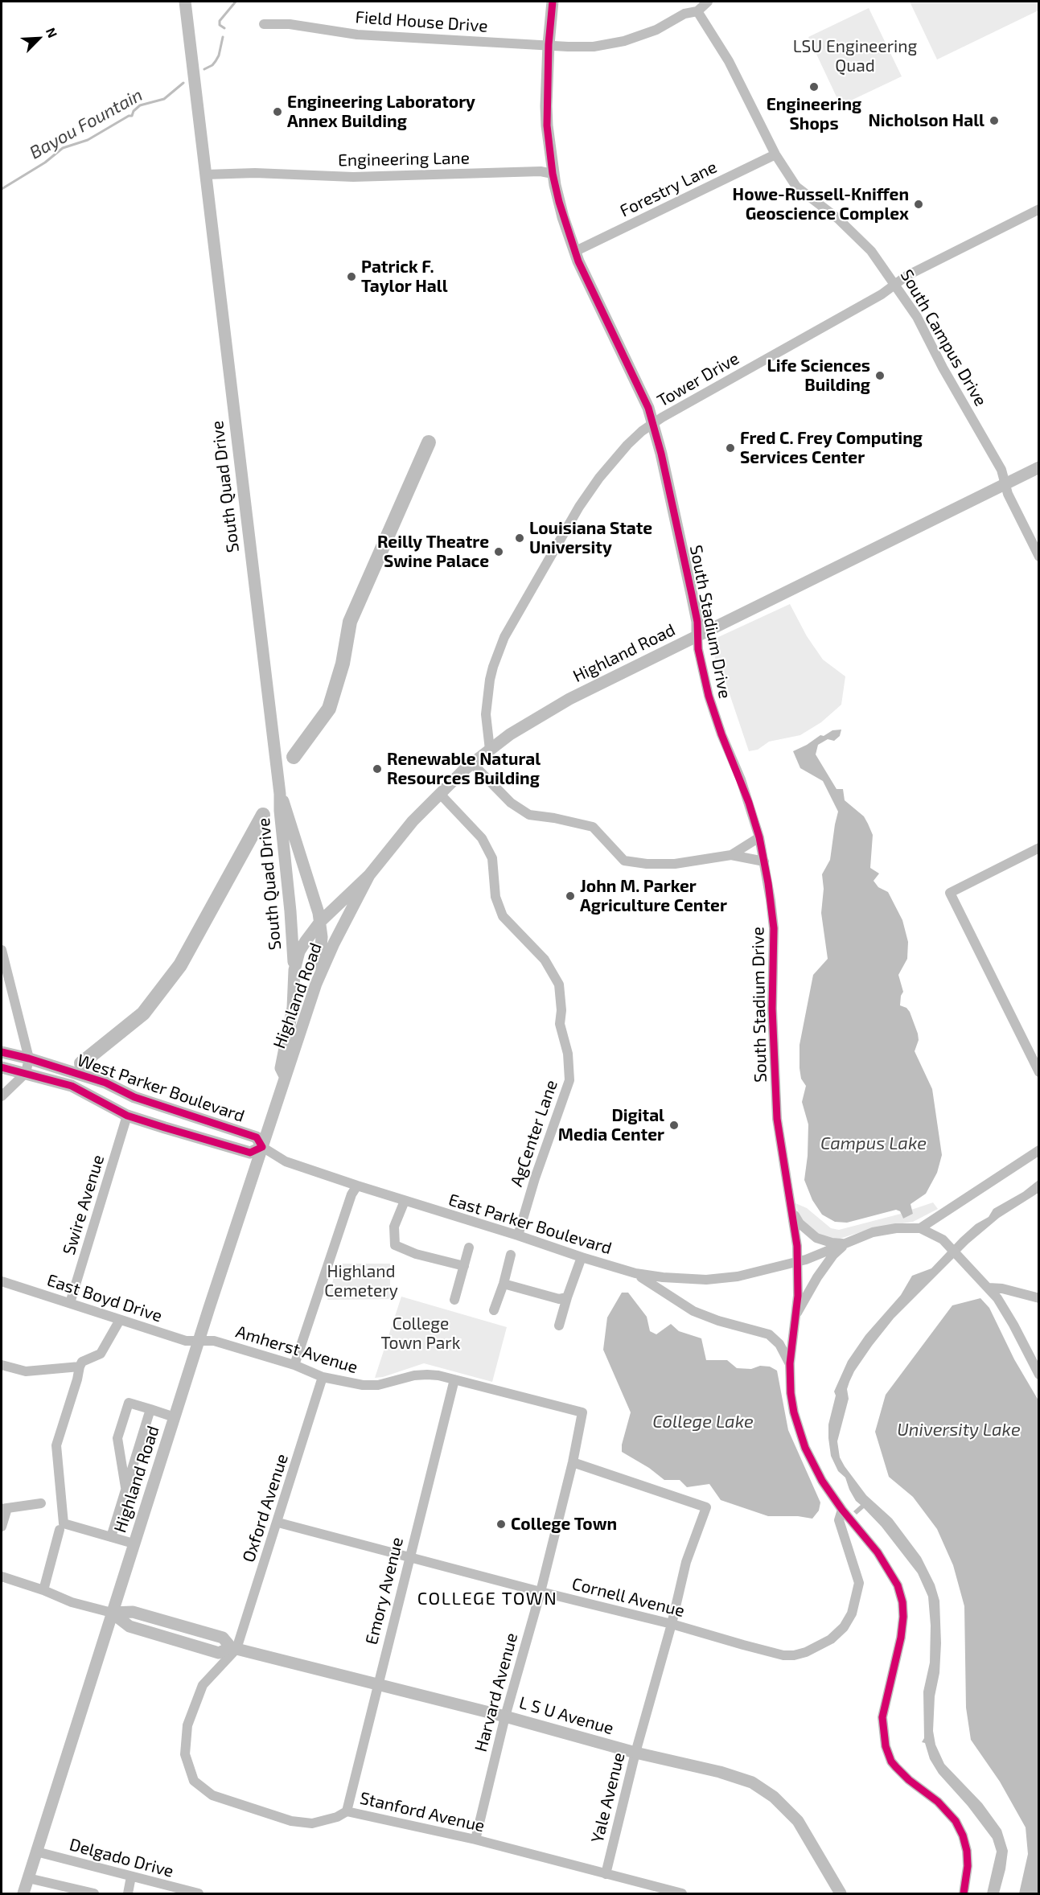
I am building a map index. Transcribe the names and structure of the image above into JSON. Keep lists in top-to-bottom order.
{
  "streets": {
    "street": [
      "Field House Drive",
      "Engineering Lane",
      "Forestry Lane",
      "South Campus Drive",
      "Tower Drive",
      "South Quad Drive",
      "South Stadium Drive",
      "Highland Road",
      "West Parker Boulevard",
      "AgCenter Lane",
      "Swire Avenue",
      "East Parker Boulevard",
      "East Boyd Drive",
      "Amherst Avenue",
      "Oxford Avenue",
      "Emory Avenue",
      "Cornell Avenue",
      "Harvard Avenue",
      "L S U Avenue",
      "Yale Avenue",
      "Stanford Avenue",
      "Delgado Drive"
    ]
  },
  "crossings": [
    ["Field House Drive", "South Campus Drive"],
    ["Field House Drive", "South Stadium Drive"],
    ["Engineering Lane", "South Quad Drive"],
    ["Engineering Lane", "South Stadium Drive"],
    ["Forestry Lane", "South Campus Drive"],
    ["Forestry Lane", "South Stadium Drive"],
    ["South Campus Drive", "Tower Drive"],
    ["South Campus Drive", "Highland Road"],
    ["Tower Drive", "South Stadium Drive"],
    ["Tower Drive", "Highland Road"],
    ["South Quad Drive", "Highland Road"],
    ["South Stadium Drive", "Highland Road"],
    ["South Stadium Drive", "East Parker Boulevard"],
    ["South Stadium Drive", "Cornell Avenue"],
    ["Highland Road", "West Parker Boulevard"],
    ["Highland Road", "AgCenter Lane"],
    ["Highland Road", "East Parker Boulevard"],
    ["Highland Road", "East Boyd Drive"],
    ["Highland Road", "Amherst Avenue"],
    ["Highland Road", "L S U Avenue"],
    ["Highland Road", "Delgado Drive"],
    ["West Parker Boulevard", "Swire Avenue"],
    ["West Parker Boulevard", "East Parker Boulevard"],
    ["AgCenter Lane", "East Parker Boulevard"],
    ["Swire Avenue", "East Boyd Drive"],
    ["East Boyd Drive", "Amherst Avenue"],
    ["Amherst Avenue", "Oxford Avenue"],
    ["Amherst Avenue", "Emory Avenue"],
    ["Amherst Avenue", "Harvard Avenue"],
    ["Oxford Avenue", "Cornell Avenue"],
    ["Oxford Avenue", "L S U Avenue"],
    ["Oxford Avenue", "Stanford Avenue"],
    ["Emory Avenue", "Cornell Avenue"],
    ["Emory Avenue", "L S U Avenue"],
    ["Emory Avenue", "Stanford Avenue"],
    ["Cornell Avenue", "Harvard Avenue"],
    ["Cornell Avenue", "Yale Avenue"],
    ["Harvard Avenue", "L S U Avenue"],
    ["Harvard Avenue", "Yale Avenue"],
    ["Harvard Avenue", "Stanford Avenue"],
    ["L S U Avenue", "Yale Avenue"],
    ["L S U Avenue", "Stanford Avenue"],
    ["Yale Avenue", "Stanford Avenue"]
  ],
  "districts": ["COLLEGE TOWN"],
  "water": [
    "Bayou Fountain",
    "Campus Lake",
    "College Lake",
    "University Lake"
  ],
  "parks": ["LSU Engineering Quad", "Highland Cemetery", "College Town Park"],
  "places": [
    "Engineering Shops",
    "Engineering Laboratory Annex Building",
    "Nicholson Hall",
    "Howe-Russell-Kniffen Geoscience Complex",
    "Patrick F. Taylor Hall",
    "Life Sciences Building",
    "Fred C. Frey Computing Services Center",
    "Louisiana State University",
    "Reilly Theatre Swine Palace",
    "Renewable Natural Resources Building",
    "John M. Parker Agriculture Center",
    "Digital Media Center",
    "College Town"
  ],
  "north": "top right"
}
